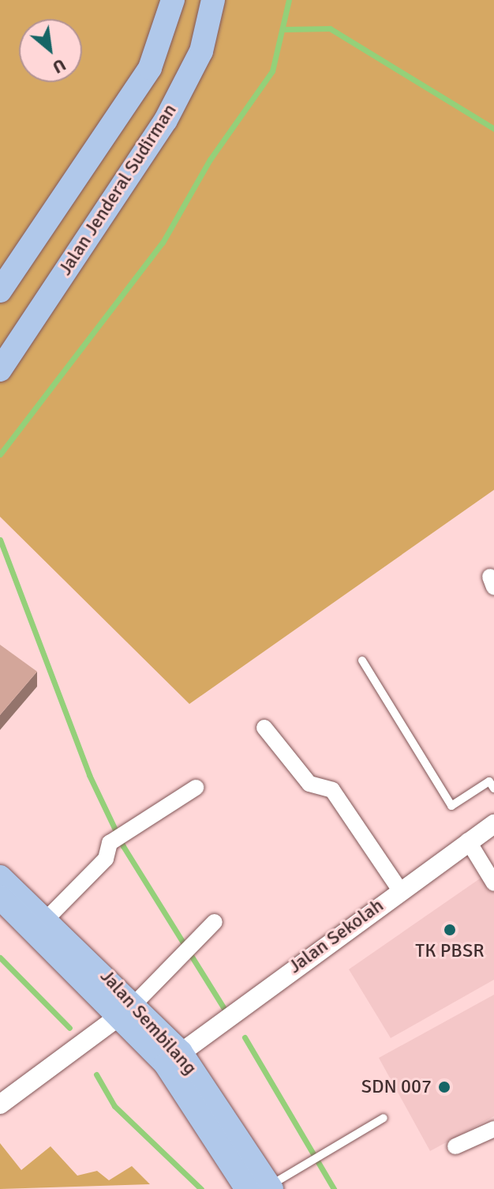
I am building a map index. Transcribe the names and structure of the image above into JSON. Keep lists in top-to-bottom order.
{
  "streets": {
    "main road": ["Jalan Jenderal Sudirman", "Jalan Sembilang"],
    "street": ["Jalan Sekolah"]
  },
  "crossings": [
    ["Jalan Sekolah", "Jalan Sembilang"]
  ],
  "places": ["TK PBSR", "SDN 007"],
  "north": "bottom right"
}
